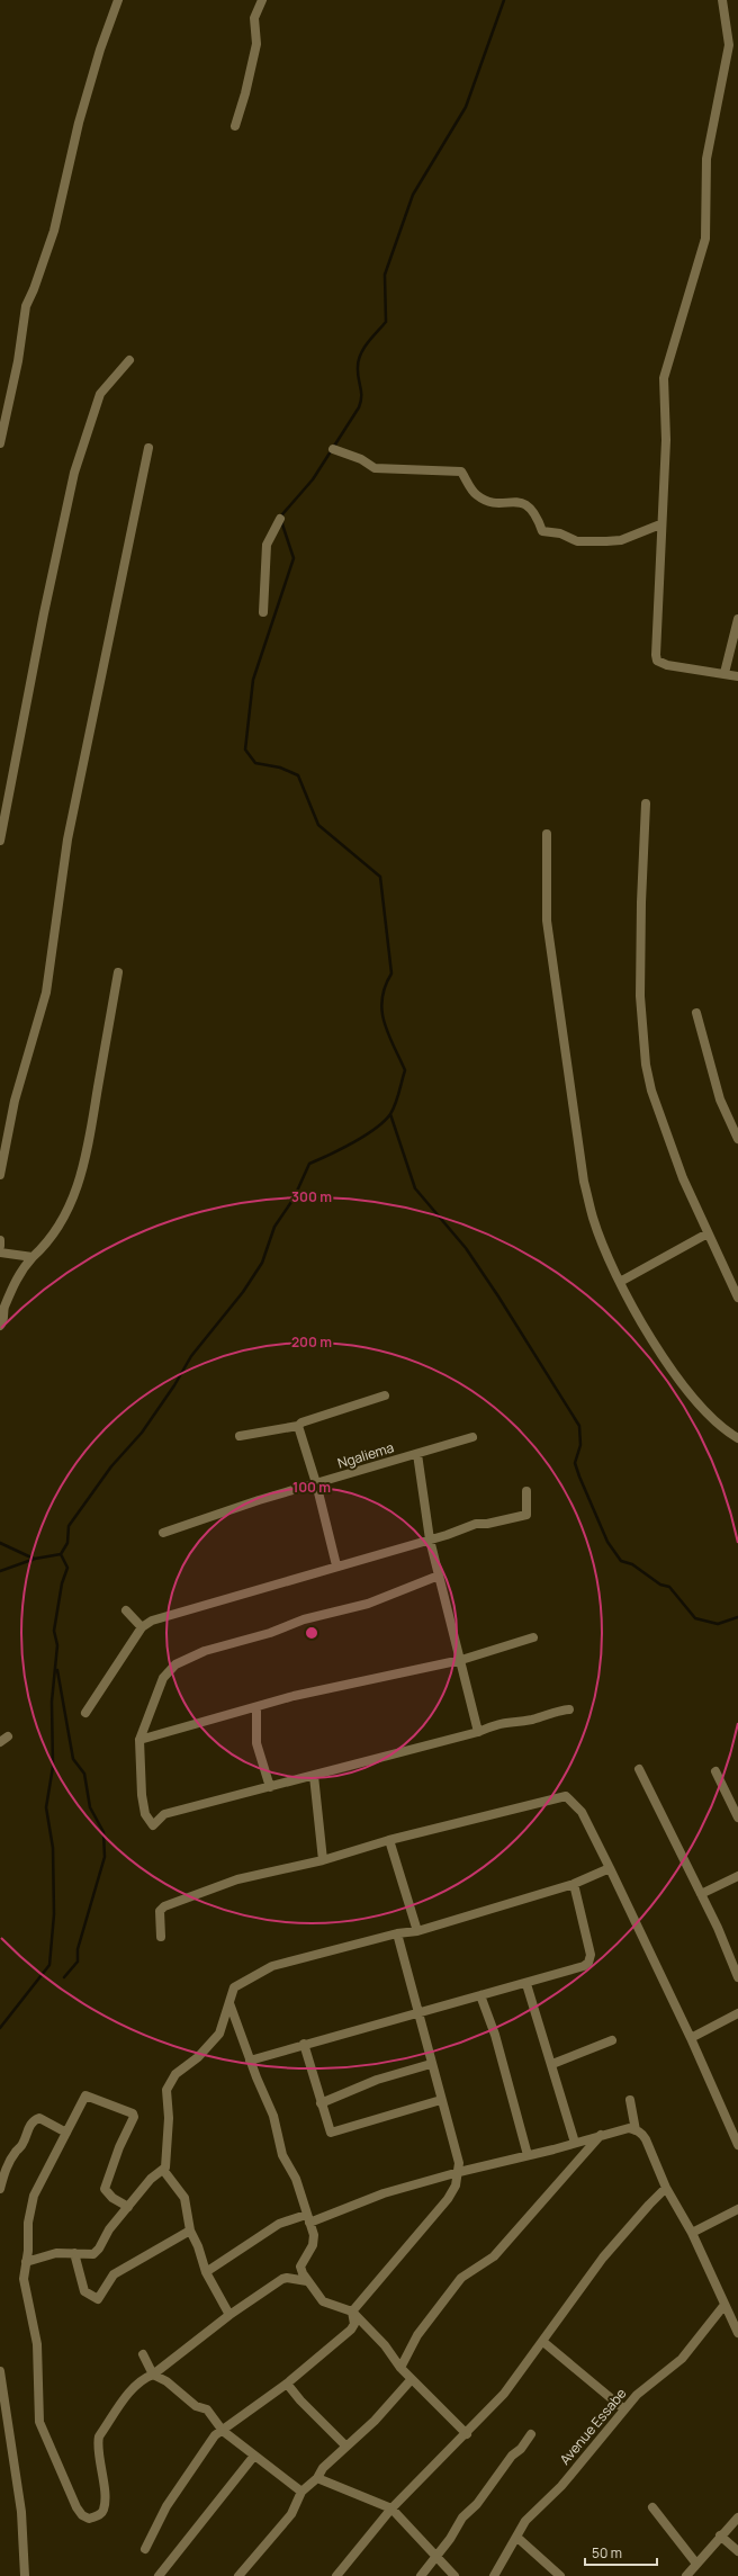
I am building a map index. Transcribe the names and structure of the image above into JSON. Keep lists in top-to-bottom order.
{
  "streets": {
    "street": ["Ngaliema", "Avenue Essabe"]
  },
  "scale_bar": "50 m",
  "rings": ["300 m", "200 m", "100 m"]
}
